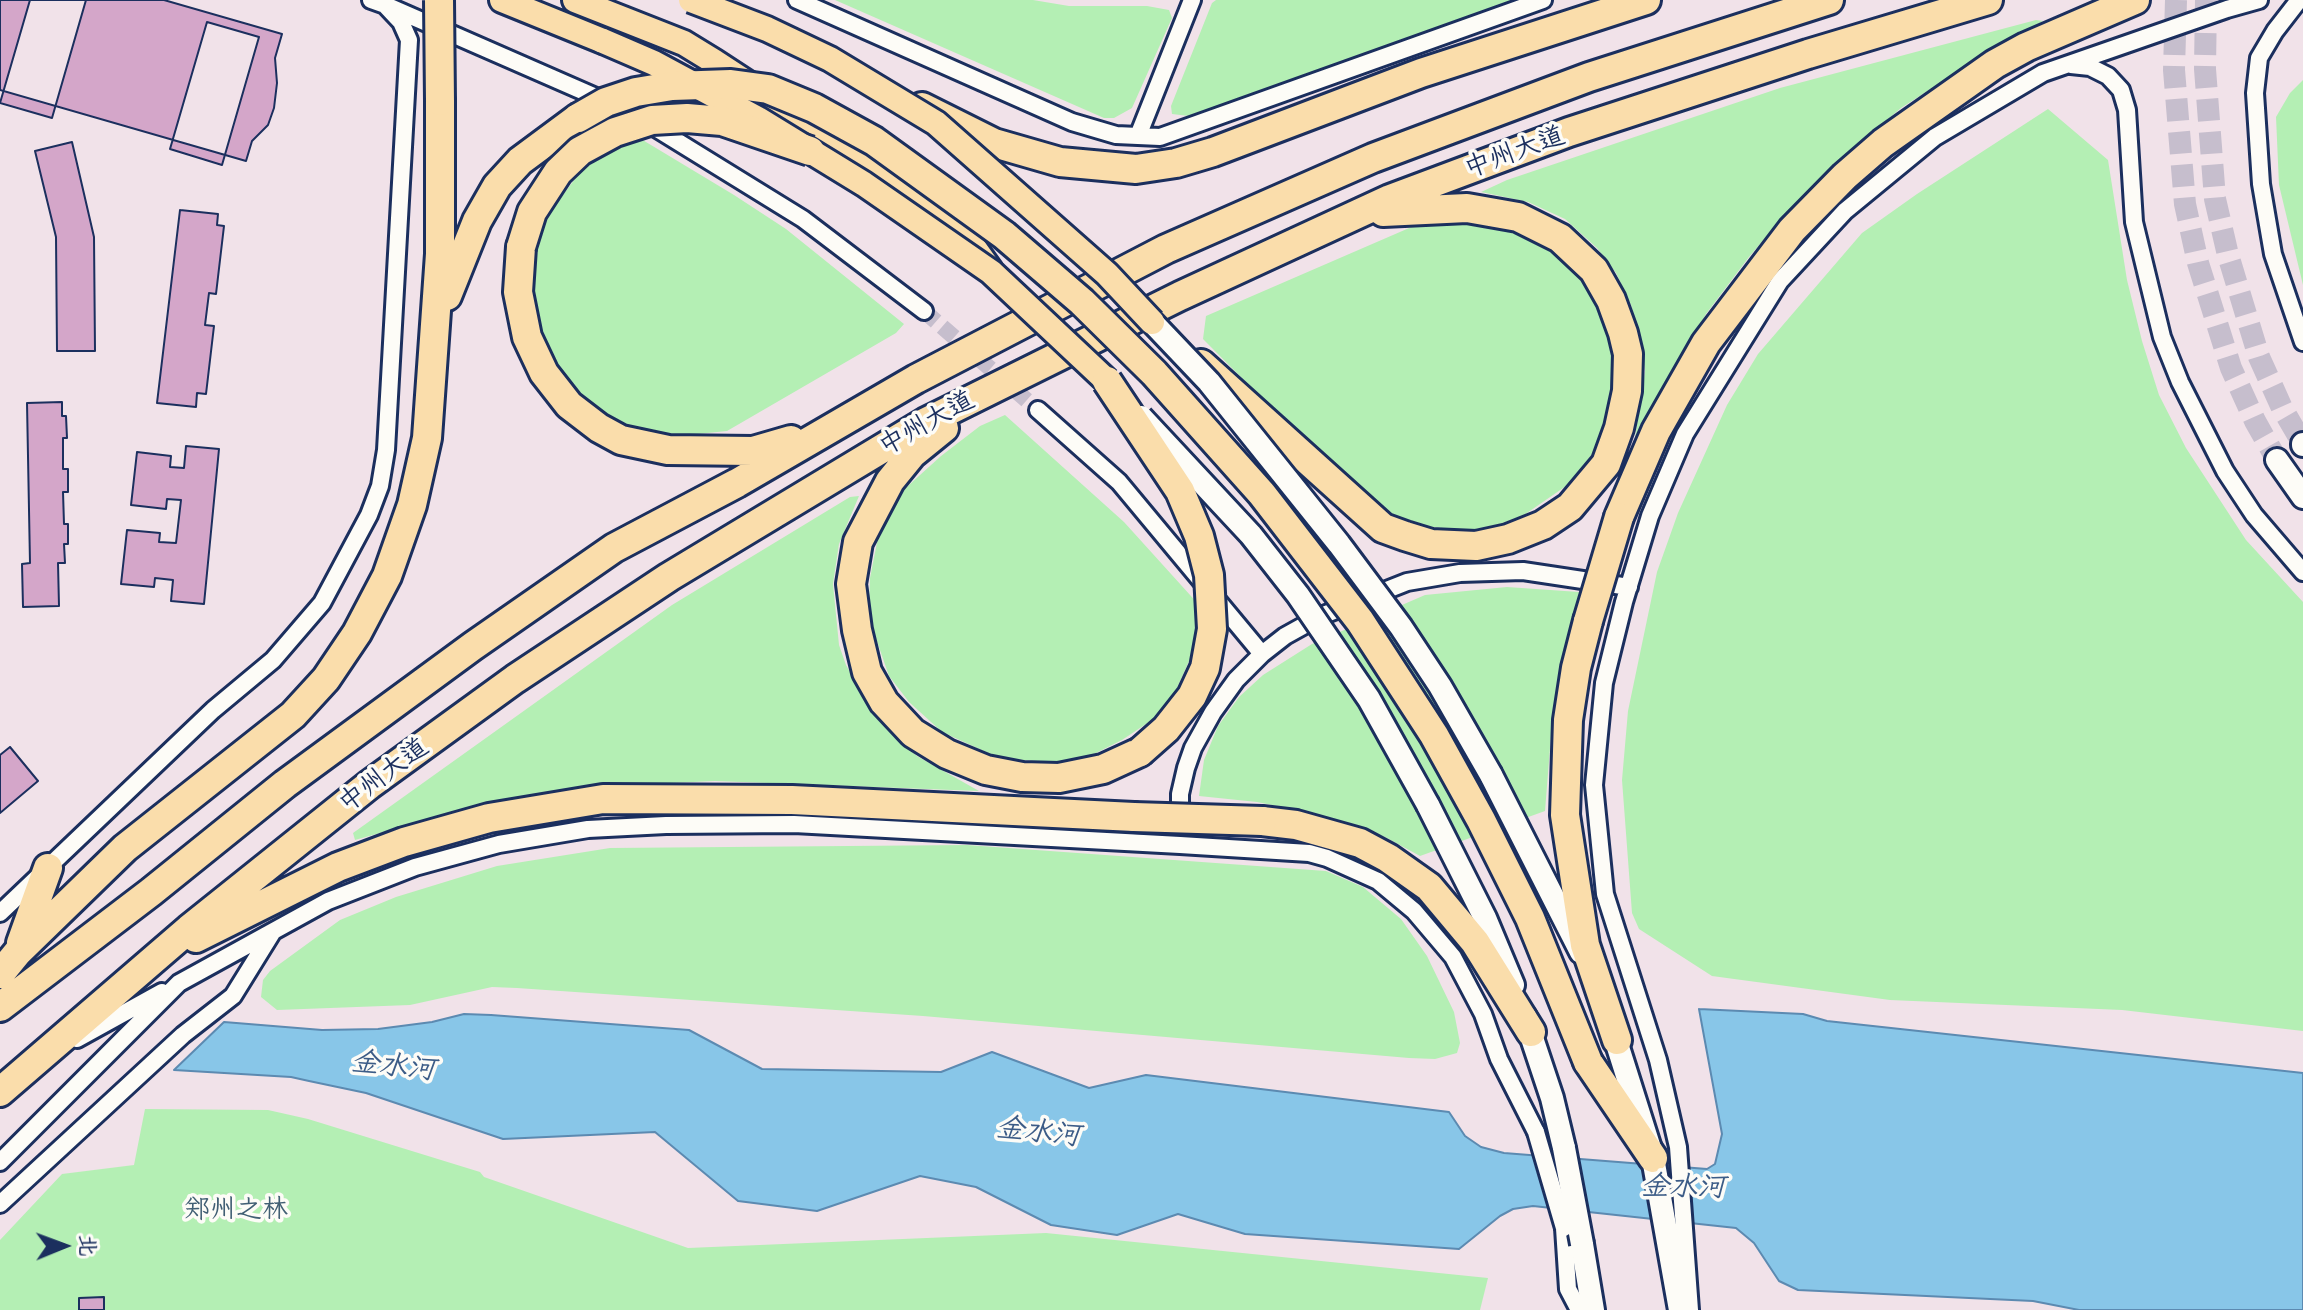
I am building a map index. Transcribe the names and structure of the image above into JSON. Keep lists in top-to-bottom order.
{
  "streets": {
    "highway": ["中州大道"]
  },
  "water": ["金水河"],
  "parks": ["郑州之林"],
  "north": "right"
}
